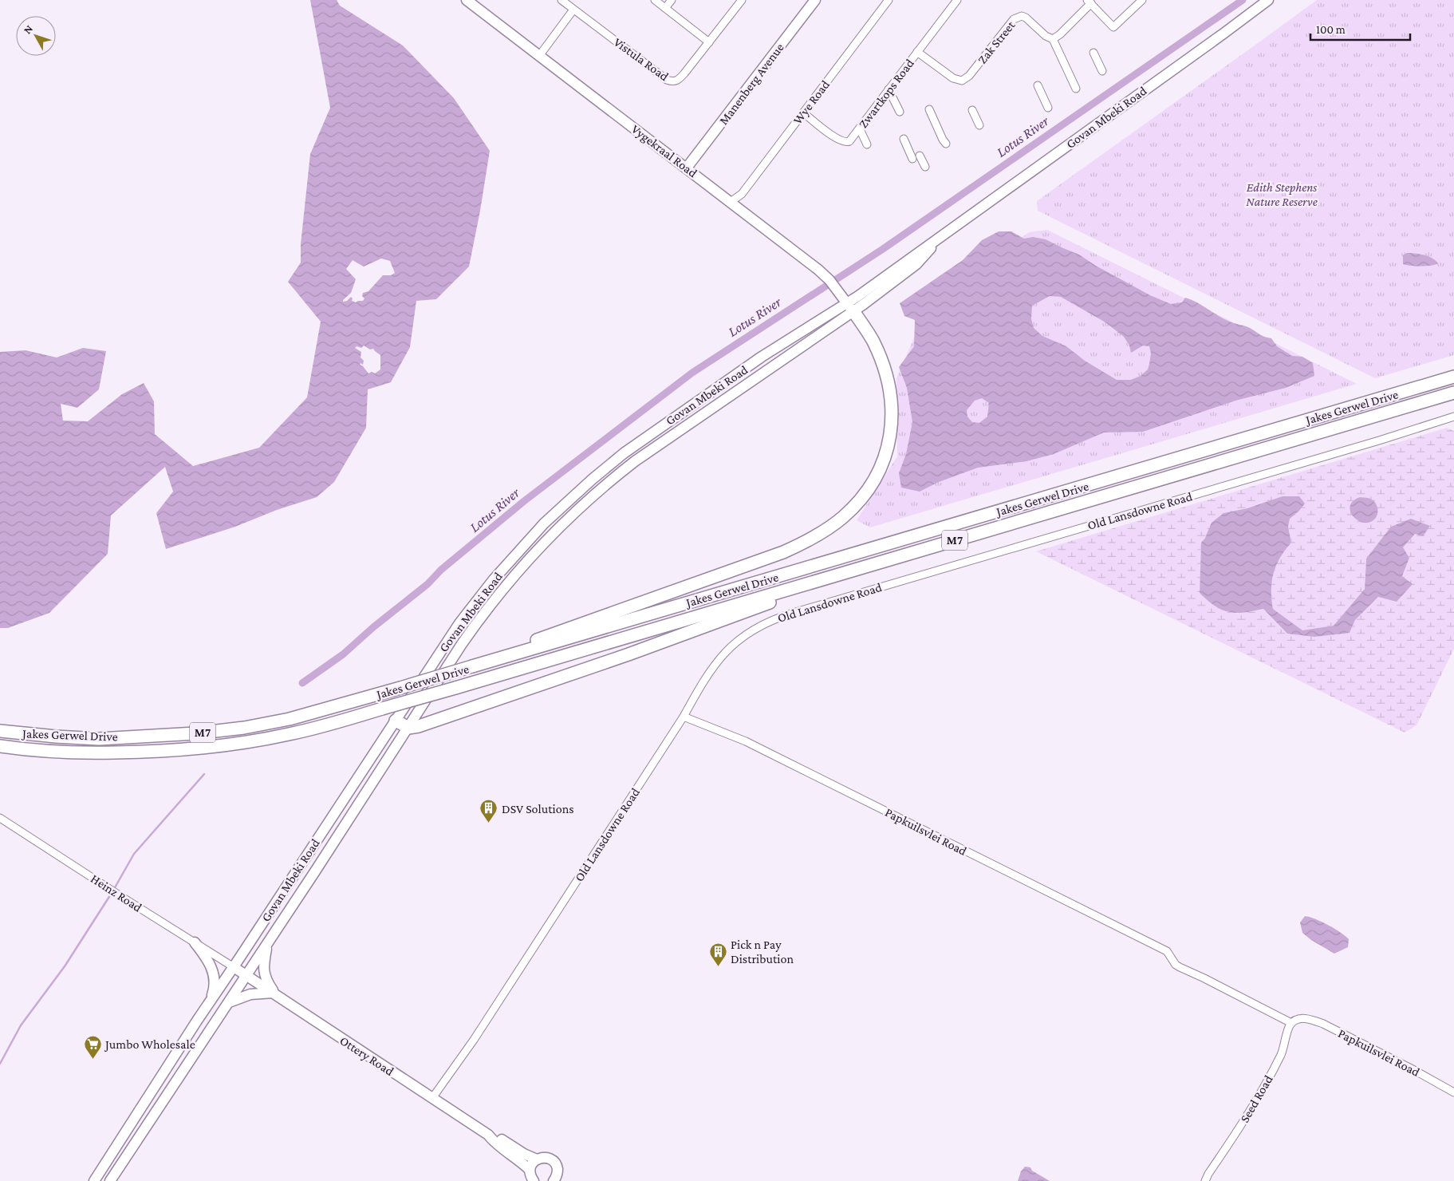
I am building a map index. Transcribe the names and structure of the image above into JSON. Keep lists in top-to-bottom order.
{
  "streets": {
    "highway": ["Jakes Gerwel Drive", "M7"],
    "main road": [
      "Manenberg Avenue",
      "Govan Mbeki Road",
      "Vygekraal Road",
      "Ottery Road"
    ],
    "street": [
      "Zak Street",
      "Vistula Road",
      "Zwartkops Road",
      "Wye Road",
      "Old Lansdowne Road",
      "Papkuilsvlei Road",
      "Heinz Road",
      "Seed Road"
    ]
  },
  "crossings": [
    ["Zak Street", "Zwartkops Road"],
    ["Manenberg Avenue", "Vygekraal Road"],
    ["Zwartkops Road", "Wye Road"],
    ["Wye Road", "Vygekraal Road"],
    ["Govan Mbeki Road", "Vygekraal Road"],
    ["Govan Mbeki Road", "Heinz Road"],
    ["Govan Mbeki Road", "Ottery Road"],
    ["Old Lansdowne Road", "Papkuilsvlei Road"],
    ["Old Lansdowne Road", "Ottery Road"],
    ["Papkuilsvlei Road", "Seed Road"],
    ["Heinz Road", "Ottery Road"]
  ],
  "water": ["Lotus River"],
  "parks": ["Edith Stephens Nature Reserve"],
  "places": {
    "building": ["DSV Solutions", "Pick n Pay Distribution"],
    "supermarket": ["Jumbo Wholesale"]
  },
  "scale_bar": "100 m",
  "north": "top left"
}
